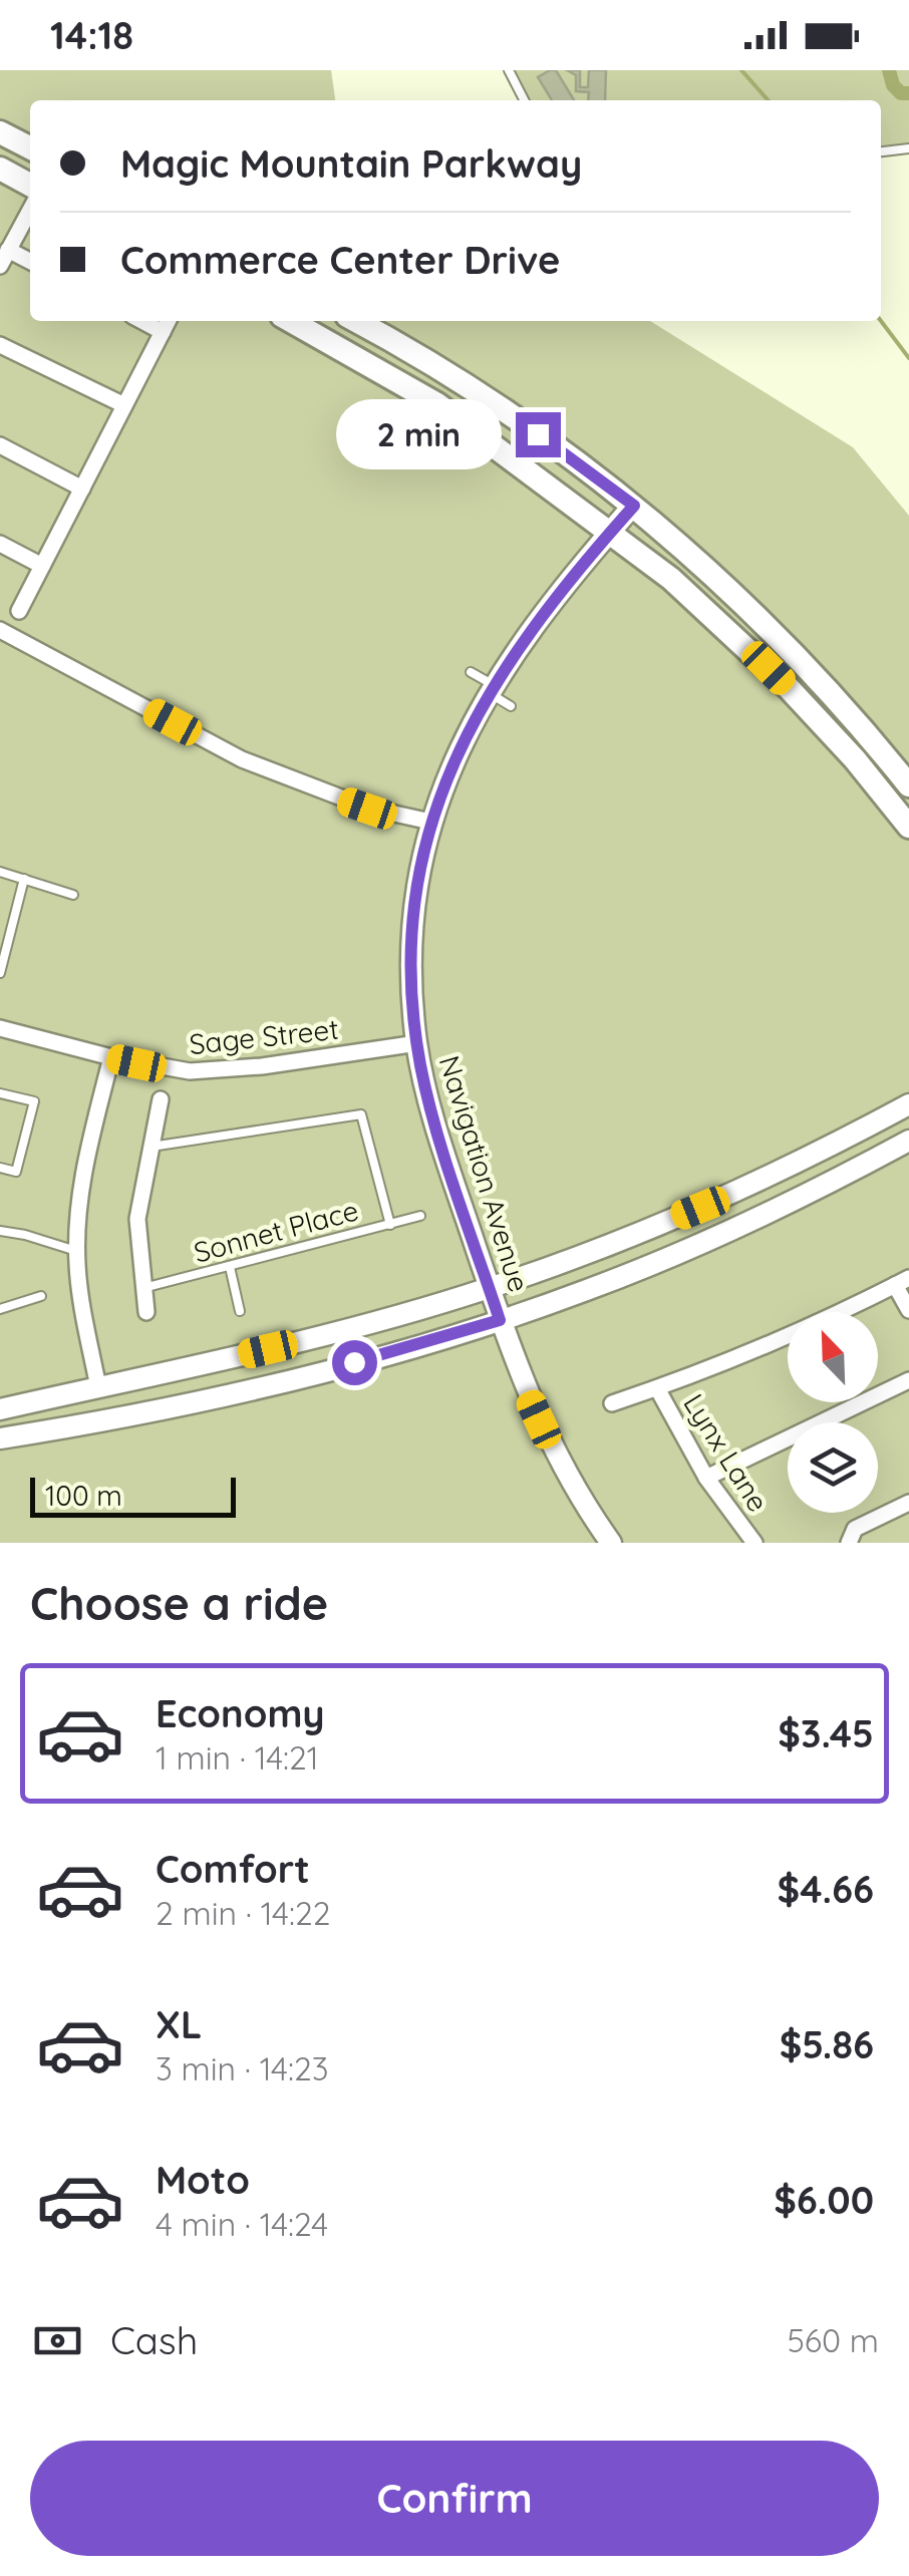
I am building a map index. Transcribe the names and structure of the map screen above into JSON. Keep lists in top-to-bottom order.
{
  "streets": {
    "street": ["Sage Street", "Navigation Avenue", "Lynx Lane"],
    "lane": ["Sonnet Place"]
  },
  "crossings": [
    ["Sage Street", "Navigation Avenue"]
  ],
  "scale_bar": "100 m",
  "north": "top left",
  "page": {
    "status": "14:18",
    "banner": ["Magic Mountain Parkway", "Commerce Center Drive"],
    "bubble": "2 min",
    "scale": "100 m",
    "heading": "Choose a ride",
    "list": [
      {
        "name": "Economy",
        "note": "1 min · 14:21",
        "value": "$3.45"
      },
      {
        "name": "Comfort",
        "note": "2 min · 14:22",
        "value": "$4.66"
      },
      {
        "name": "XL",
        "note": "3 min · 14:23",
        "value": "$5.86"
      },
      {
        "name": "Moto",
        "note": "4 min · 14:24",
        "value": "$6.00"
      }
    ],
    "pay": ["Cash", "560 m"],
    "buttons": "Confirm"
  }
}
